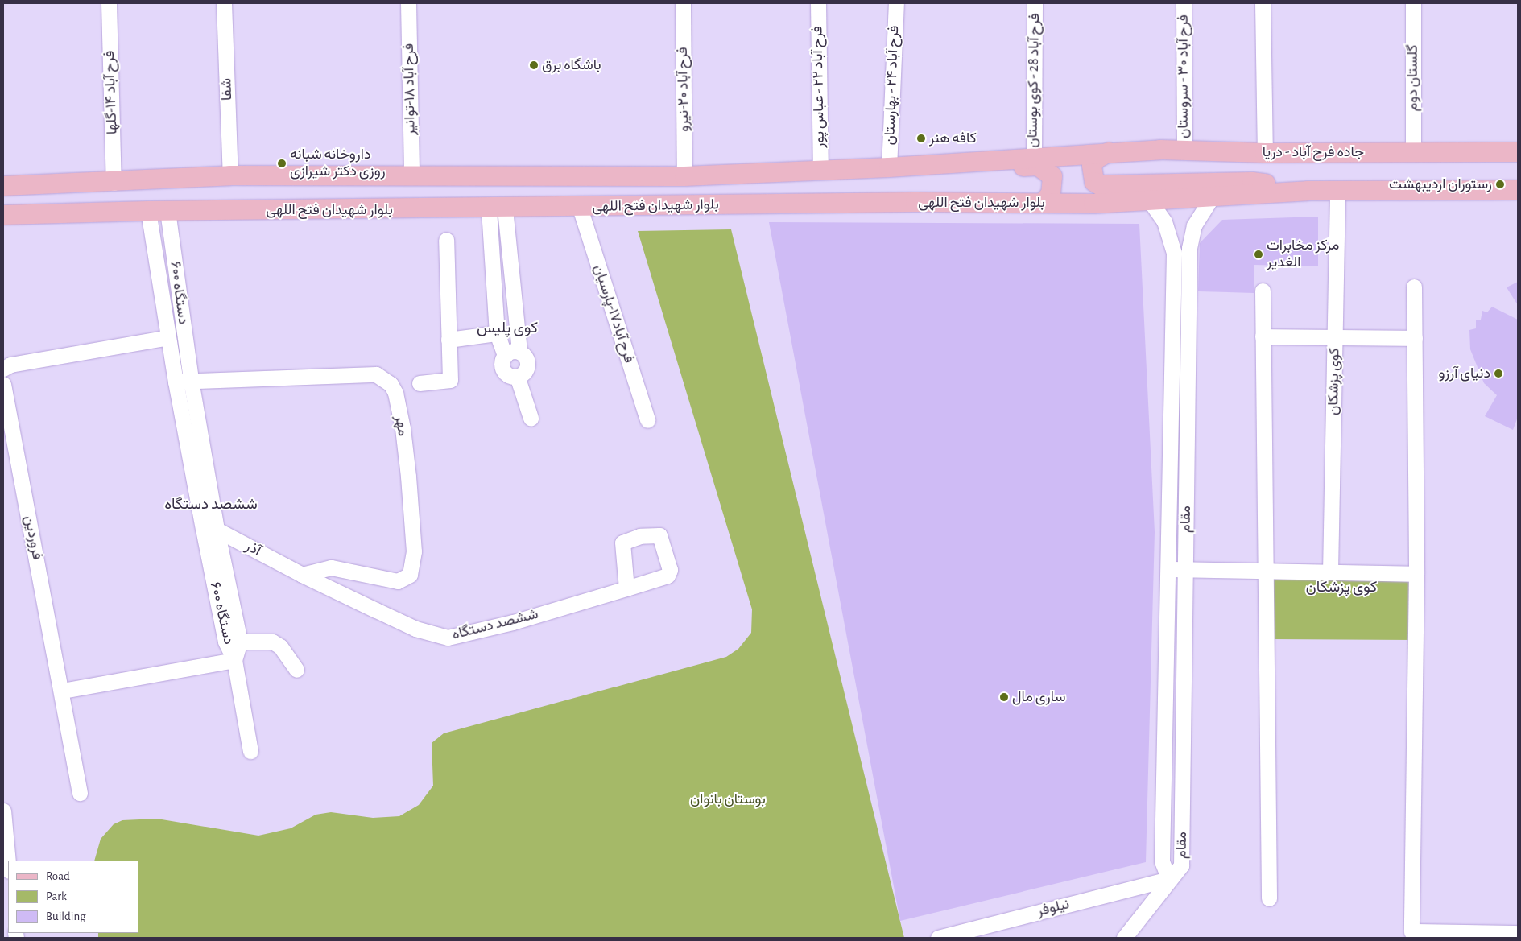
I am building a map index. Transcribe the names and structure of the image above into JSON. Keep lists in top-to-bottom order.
{
  "streets": {
    "main road": ["جاده فرح آباد - دریا", "بلوار شهیدان فتح اللهی"],
    "street": [
      "فرح آباد ۳۰ - سروستان",
      "گلستان دوم",
      "فرح آباد 28 - کوی بوستان",
      "فرح آباد ۲۴ - بهارستان",
      "فرح آباد ۲۲ - عباس پور",
      "شفا",
      "فرح آباد ۱۸-توانیر",
      "فرح آباد ۲۰-نیرو",
      "فرح آباد ۱۴-گلها",
      "۶۰۰ دستگاه",
      "فرح آباد۱۷-پارسیان",
      "کوی پزشکان",
      "مهر",
      "مقام",
      "فروردین",
      "آذر",
      "ششصد دستگاه",
      "نیلوفر"
    ]
  },
  "crossings": [
    ["فرح آباد ۳۰ - سروستان", "جاده فرح آباد - دریا"],
    ["گلستان دوم", "جاده فرح آباد - دریا"],
    ["فرح آباد 28 - کوی بوستان", "بلوار شهیدان فتح اللهی"],
    ["فرح آباد ۲۴ - بهارستان", "بلوار شهیدان فتح اللهی"],
    ["فرح آباد ۲۲ - عباس پور", "بلوار شهیدان فتح اللهی"],
    ["شفا", "بلوار شهیدان فتح اللهی"],
    ["فرح آباد ۱۸-توانیر", "بلوار شهیدان فتح اللهی"],
    ["فرح آباد ۲۰-نیرو", "بلوار شهیدان فتح اللهی"],
    ["فرح آباد ۱۴-گلها", "بلوار شهیدان فتح اللهی"],
    ["جاده فرح آباد - دریا", "بلوار شهیدان فتح اللهی"],
    ["بلوار شهیدان فتح اللهی", "۶۰۰ دستگاه"],
    ["بلوار شهیدان فتح اللهی", "فرح آباد۱۷-پارسیان"],
    ["بلوار شهیدان فتح اللهی", "مقام"],
    ["۶۰۰ دستگاه", "مهر"],
    ["۶۰۰ دستگاه", "آذر"],
    ["مهر", "آذر"],
    ["مهر", "ششصد دستگاه"],
    ["مقام", "نیلوفر"],
    ["آذر", "ششصد دستگاه"]
  ],
  "districts": ["کوی پلیس", "ششصد دستگاه", "کوی پزشکان"],
  "parks": ["بوستان بانوان"],
  "places": [
    "باشگاه برق",
    "کافه هنر",
    "داروخانه شبانه روزی دکتر شیرازی",
    "رستوران اردیبهشت",
    "مرکز مخابرات الغدیر",
    "دنیای آرزو",
    "ساری مال"
  ],
  "legend": ["Road", "Park", "Building"]
}
